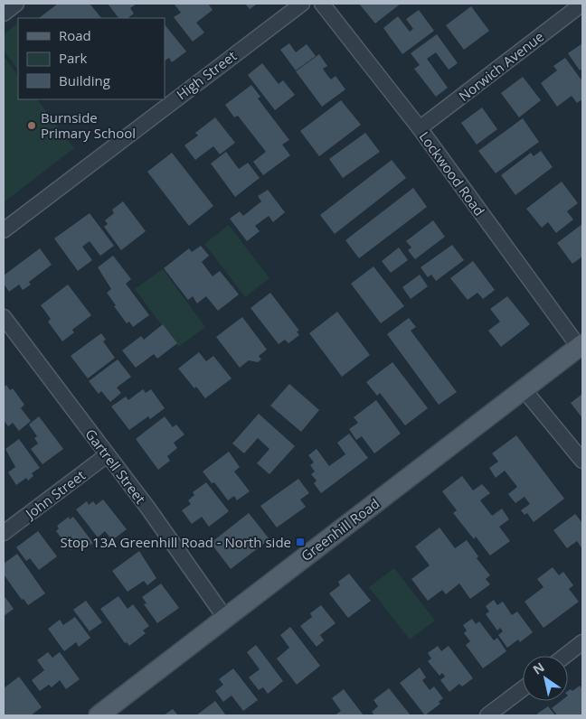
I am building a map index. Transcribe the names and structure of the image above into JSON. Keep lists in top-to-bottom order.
{
  "streets": {
    "main road": ["Greenhill Road"],
    "street": [
      "Norwich Avenue",
      "High Street",
      "Lockwood Road",
      "Gartrell Street",
      "John Street"
    ]
  },
  "crossings": [
    ["Norwich Avenue", "Lockwood Road"],
    ["Lockwood Road", "Greenhill Road"],
    ["Gartrell Street", "John Street"],
    ["Gartrell Street", "Greenhill Road"]
  ],
  "places": {
    "other": ["Burnside Primary School"],
    "transit": ["Stop 13A Greenhill Road - North side"]
  },
  "legend": ["Road", "Park", "Building"],
  "north": "top left"
}
